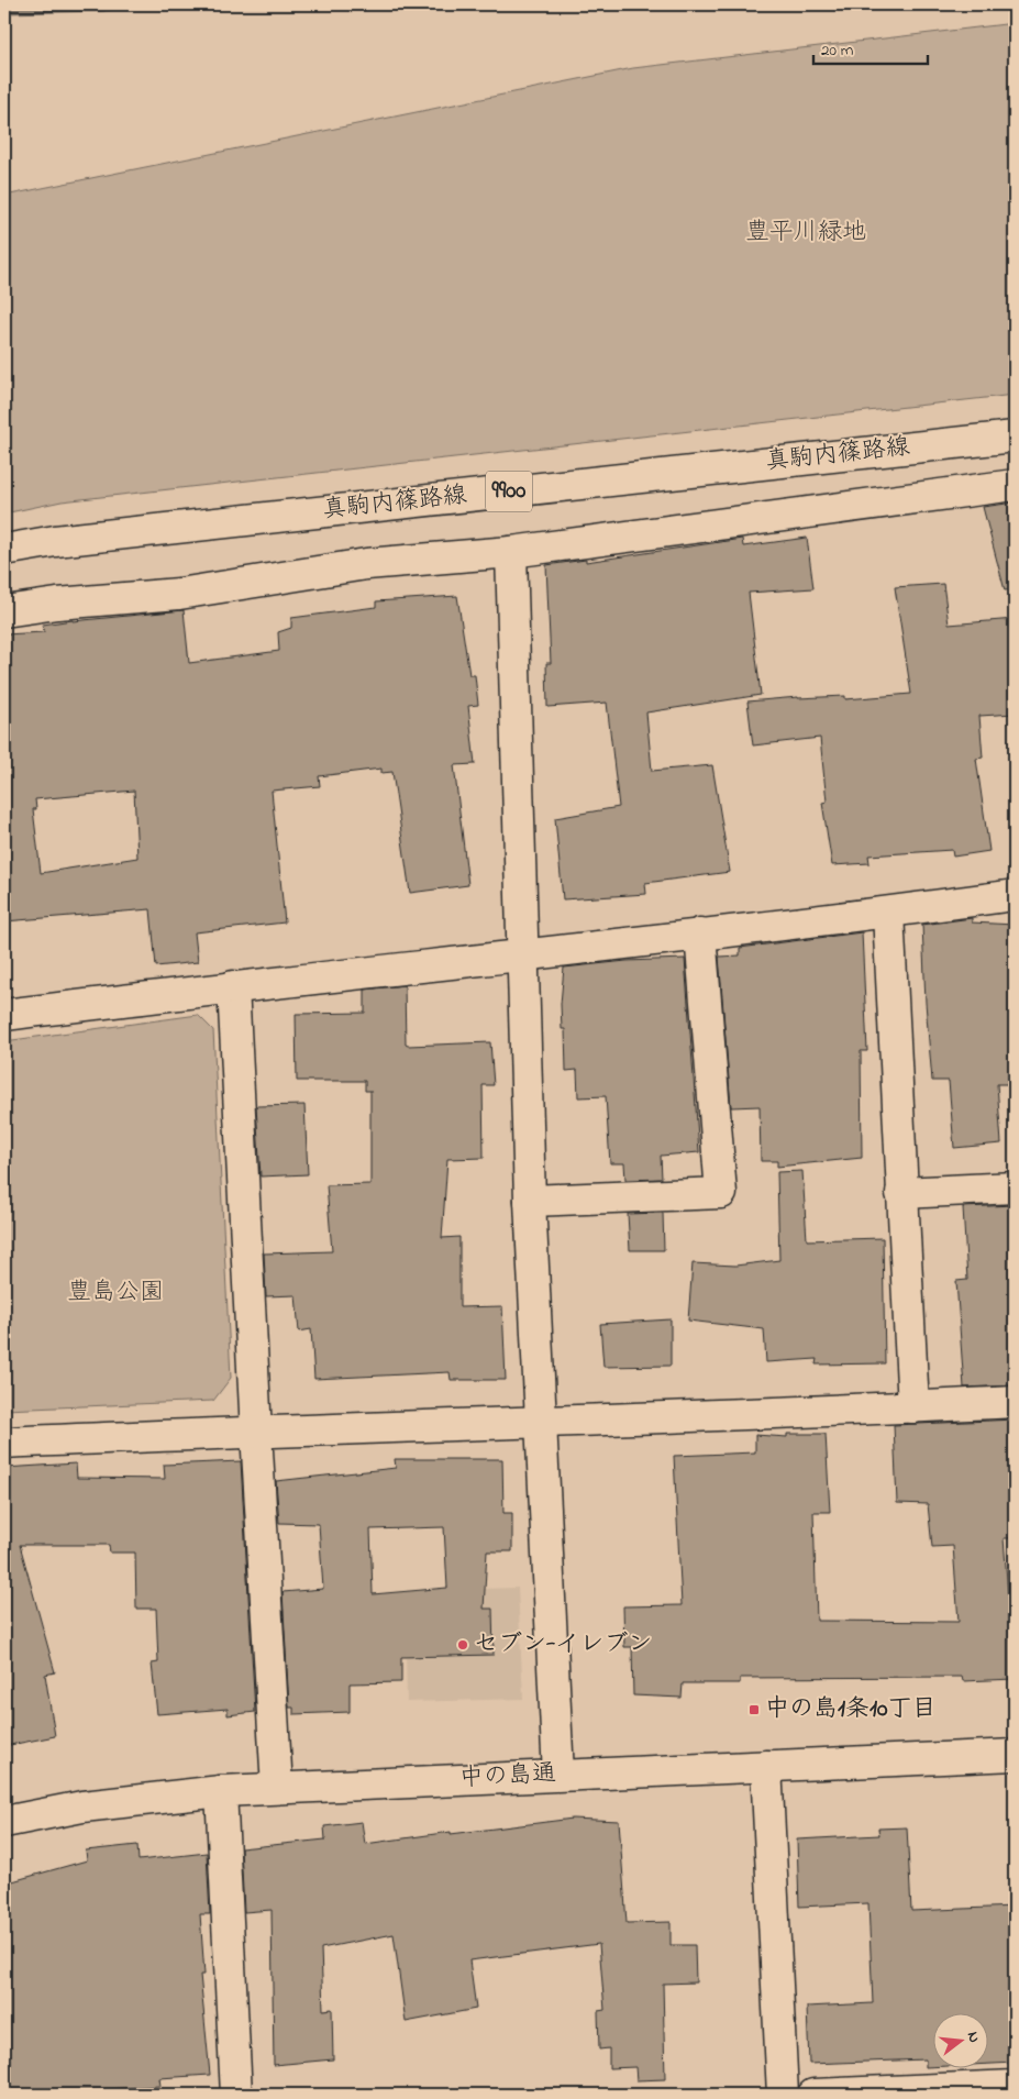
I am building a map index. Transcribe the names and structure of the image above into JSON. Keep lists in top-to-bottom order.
{
  "streets": {
    "street": ["真駒内篠路線", "9900", "中の島通"]
  },
  "parks": ["豊平川緑地", "豊島公園"],
  "places": {
    "other": ["セブン-イレブン"],
    "transit": ["中の島1条10丁目"]
  },
  "scale_bar": "20 m",
  "north": "right"
}
